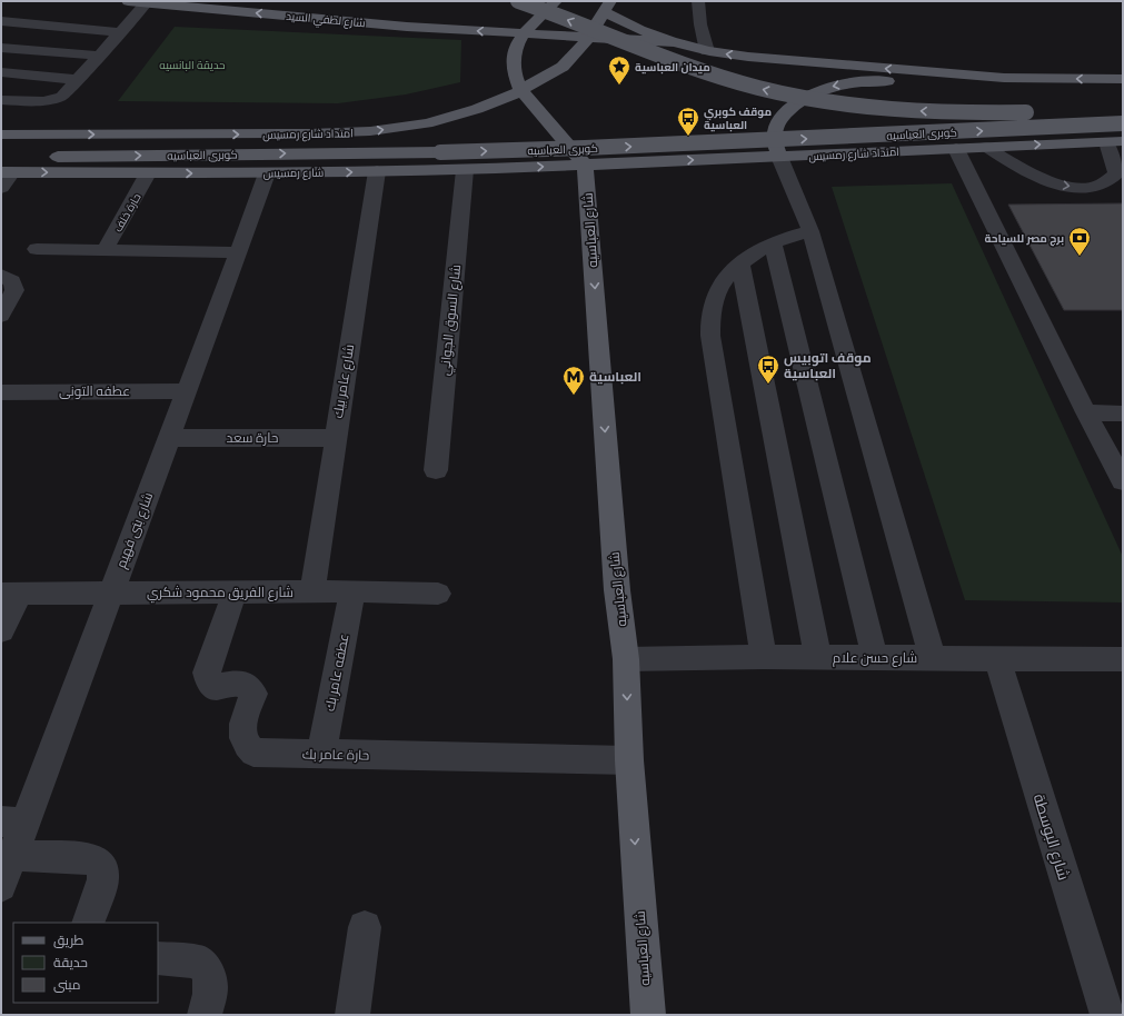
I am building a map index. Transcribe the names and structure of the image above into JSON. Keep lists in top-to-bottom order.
{
  "streets": {
    "main road": [
      "شارع لطفي السيد",
      "امتداد شارع رمسيس",
      "كوبرى العباسيه",
      "شارع رمسيس",
      "شارع العباسيه"
    ],
    "street": [
      "حارة خلف",
      "شارع السوق الجواني",
      "شارع عامر بيك",
      "عطفه التونى",
      "حارة سعد",
      "شارع بنى فهيم",
      "شارع الفريق محمود شكري",
      "شارع حسن علام",
      "عطفه عامر بك",
      "حارة عامر بك",
      "شارع البوسطة"
    ]
  },
  "crossings": [
    ["امتداد شارع رمسيس", "شارع رمسيس"],
    ["امتداد شارع رمسيس", "شارع العباسيه"],
    ["شارع رمسيس", "حارة خلف"],
    ["شارع رمسيس", "شارع العباسيه"],
    ["شارع رمسيس", "شارع السوق الجواني"],
    ["شارع رمسيس", "شارع عامر بيك"],
    ["شارع رمسيس", "شارع بنى فهيم"],
    ["شارع العباسيه", "شارع حسن علام"],
    ["شارع العباسيه", "حارة عامر بك"],
    ["شارع عامر بيك", "حارة سعد"],
    ["شارع عامر بيك", "شارع الفريق محمود شكري"],
    ["عطفه التونى", "شارع بنى فهيم"],
    ["حارة سعد", "شارع بنى فهيم"],
    ["شارع بنى فهيم", "شارع الفريق محمود شكري"],
    ["شارع الفريق محمود شكري", "عطفه عامر بك"],
    ["شارع الفريق محمود شكري", "حارة عامر بك"],
    ["شارع حسن علام", "شارع البوسطة"],
    ["عطفه عامر بك", "حارة عامر بك"]
  ],
  "one_way": ["شارع لطفي السيد", "شارع رمسيس", "شارع العباسيه"],
  "parks": ["حديقة البانسيه"],
  "places": {
    "place": ["ميدان العباسية"],
    "bus stop": ["موقف كوبري العباسية", "موقف اتوبيس العباسية"],
    "bank": ["برج مصر للسياحة"],
    "metro station": ["العباسية"]
  },
  "legend": ["طريق", "حديقة", "مبنى"]
}
